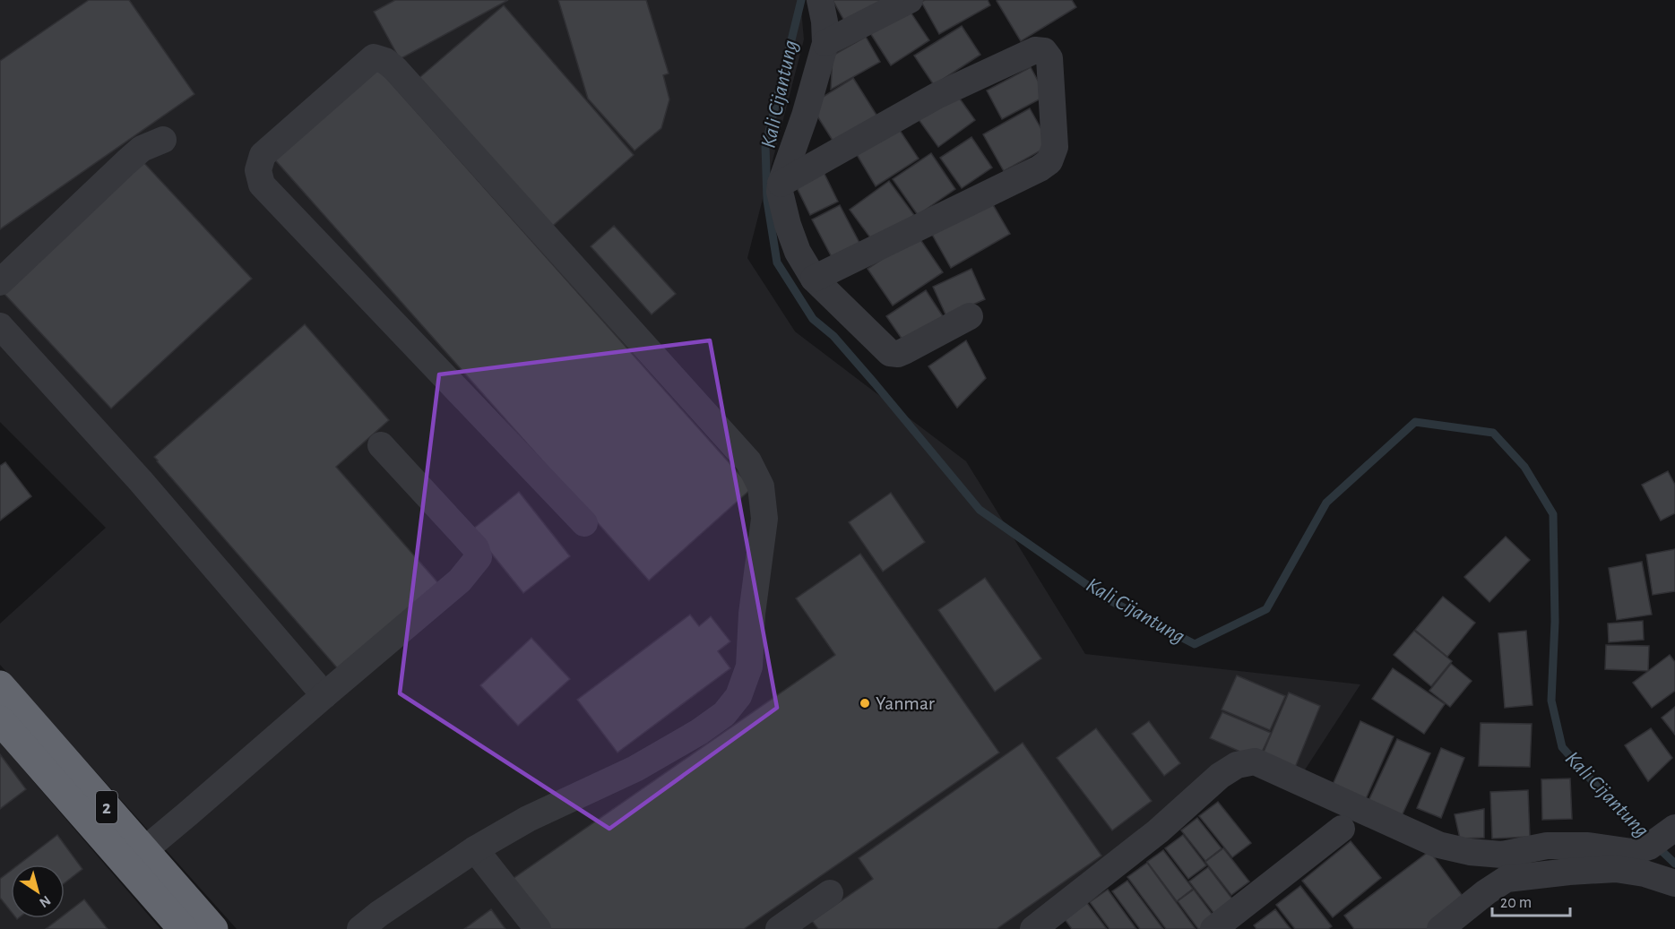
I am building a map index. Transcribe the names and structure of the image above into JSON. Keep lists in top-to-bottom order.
{
  "streets": {
    "highway": ["2"]
  },
  "water": ["Kali Cijantung"],
  "places": ["Yanmar"],
  "scale_bar": "20 m",
  "north": "bottom right"
}
